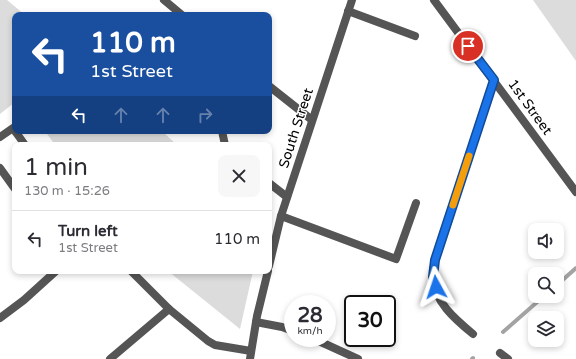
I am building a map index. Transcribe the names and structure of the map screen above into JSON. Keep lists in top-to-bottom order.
{
  "streets": {
    "street": ["1st Street", "South Street"]
  },
  "page": {
    "turn": ["110 m", "1st Street"],
    "heading": ["1 min", "130 m · 15:26"],
    "list": [
      {
        "name": "Turn left",
        "note": "1st Street",
        "value": "110 m"
      }
    ],
    "speed": "28 km/h",
    "limit": "30"
  }
}
